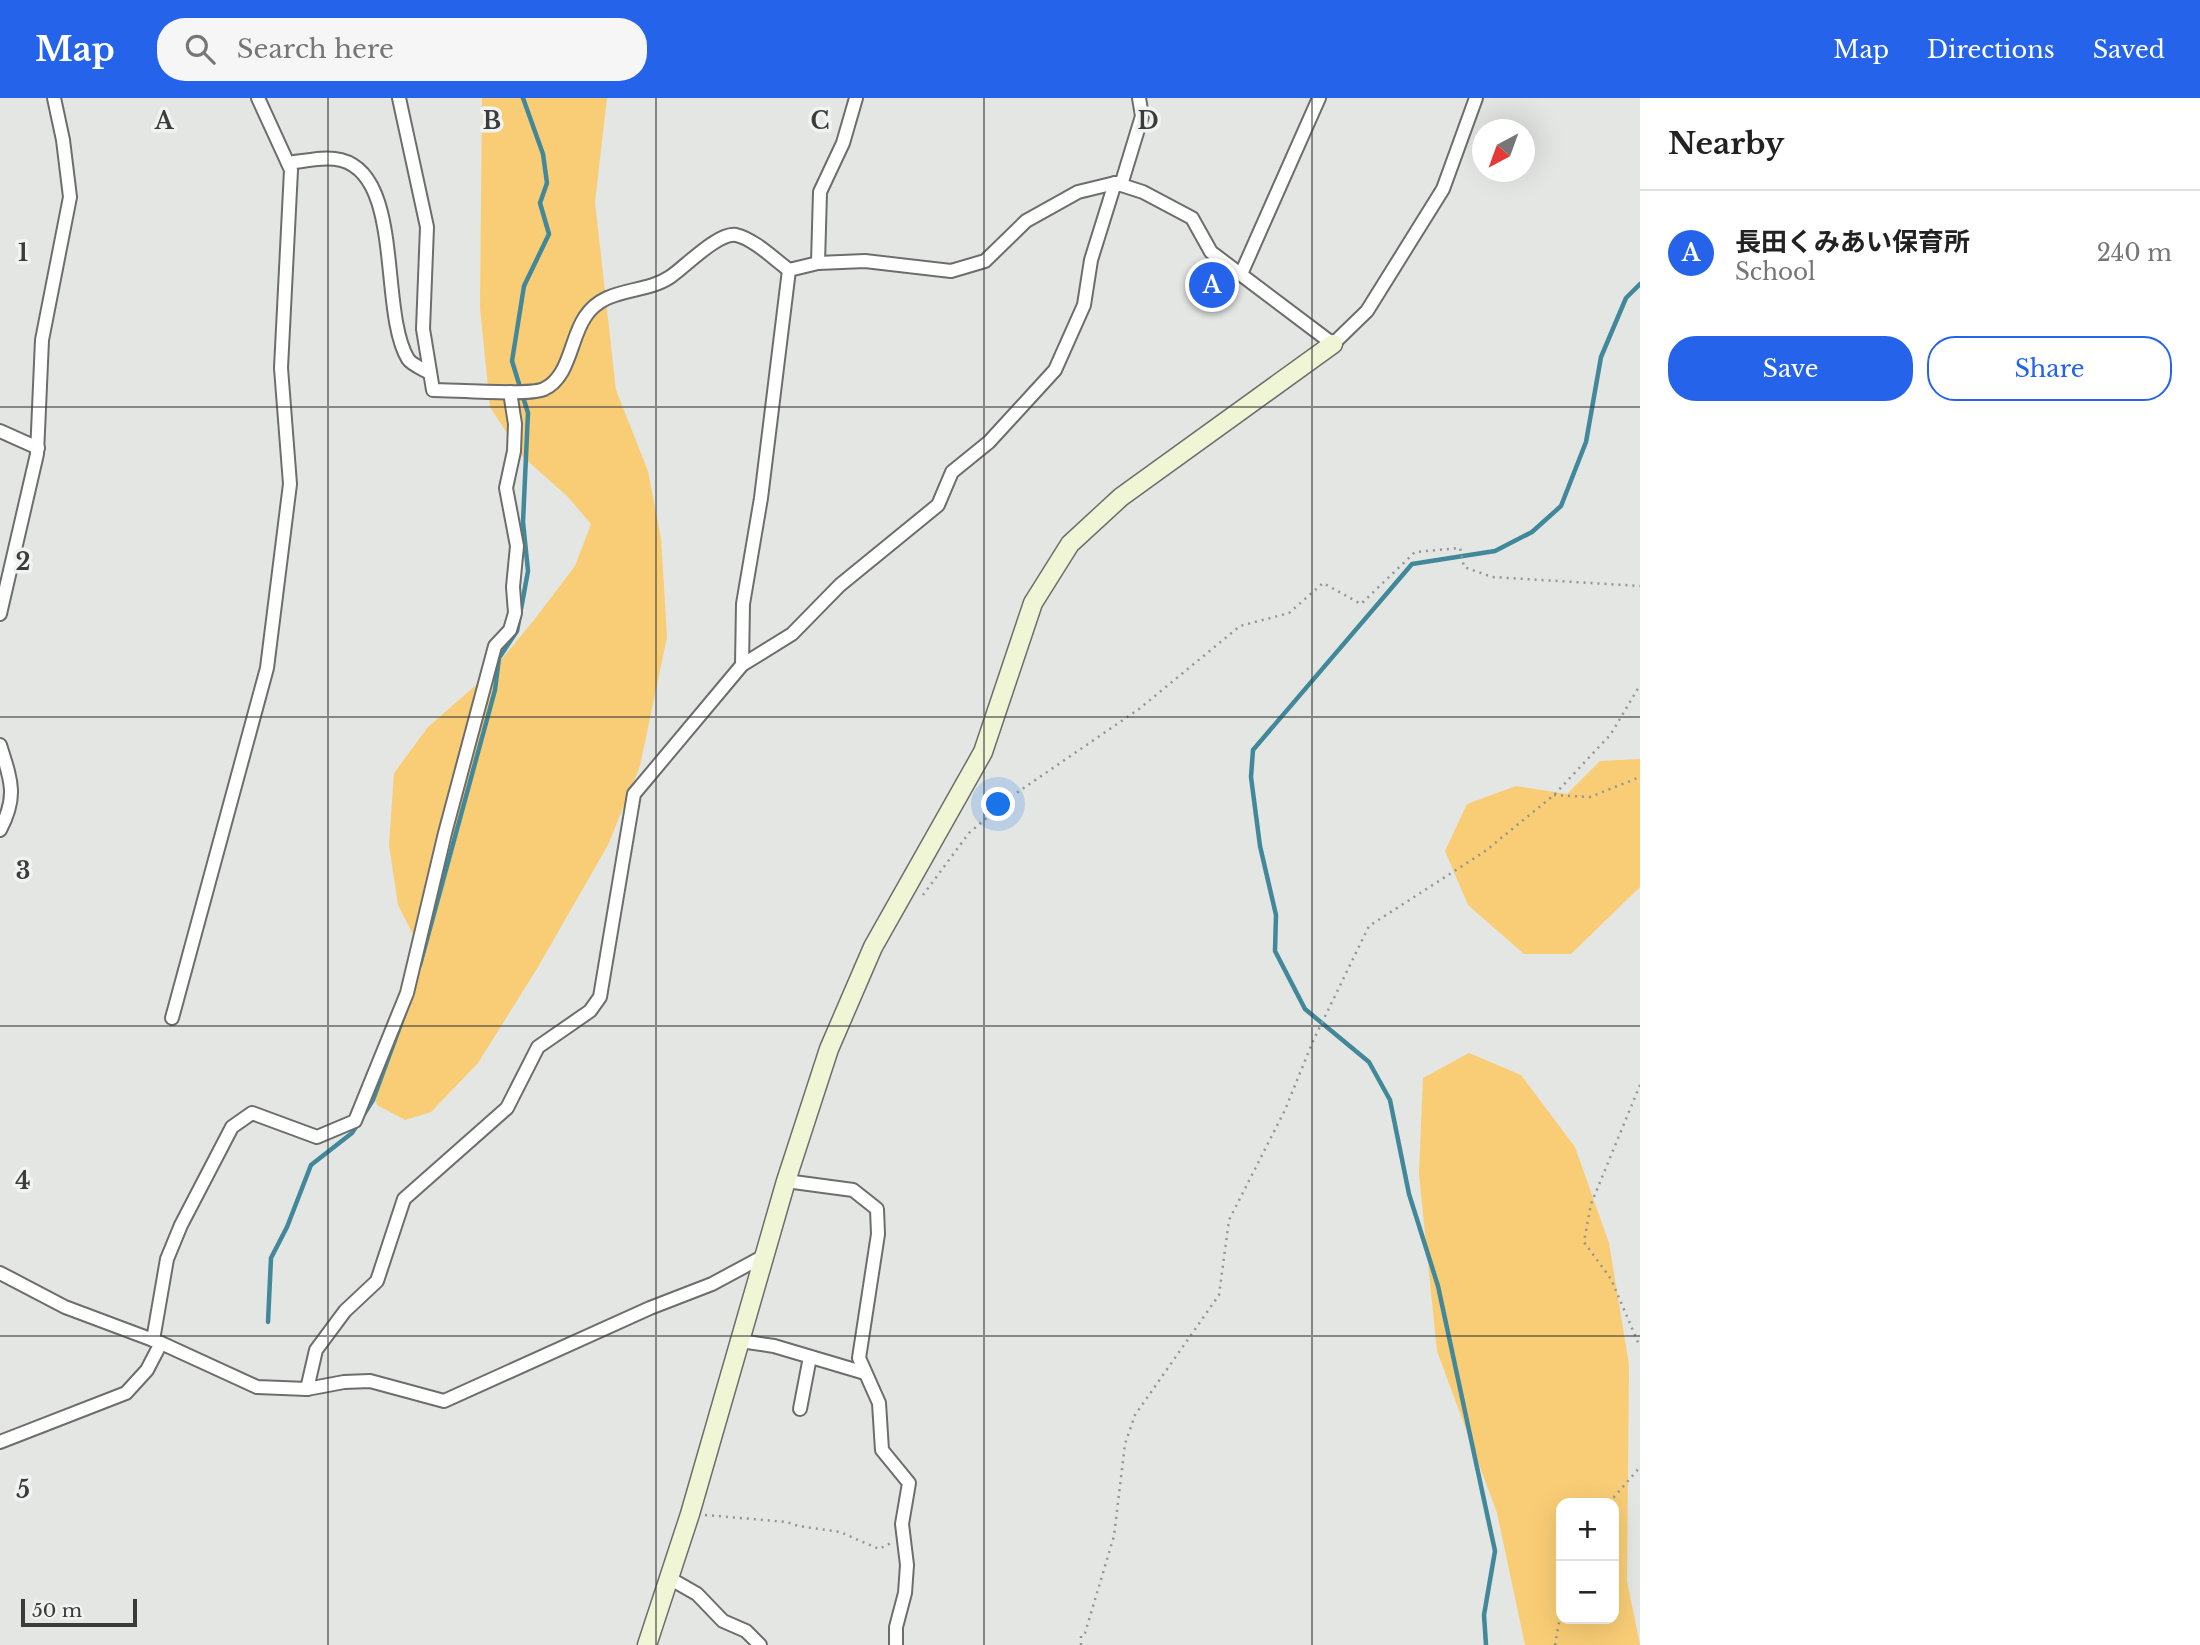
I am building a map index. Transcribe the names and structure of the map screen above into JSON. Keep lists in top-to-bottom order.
{
  "scale_bar": "50 m",
  "north": "bottom left",
  "page": {
    "header": "Map",
    "search": "Search here",
    "nav": ["Map", "Directions", "Saved"],
    "heading": "Nearby",
    "list": [
      {
        "mark": "A",
        "name": "長田くみあい保育所",
        "note": "School",
        "value": "240 m"
      }
    ],
    "pins": "A",
    "buttons": ["Save", "Share"],
    "map_buttons": ["+", "−"],
    "scale": "50 m"
  },
  "grid": {
    "columns": [
      "A",
      "B",
      "C",
      "D"
    ],
    "rows": [
      "1",
      "2",
      "3",
      "4",
      "5"
    ]
  }
}
